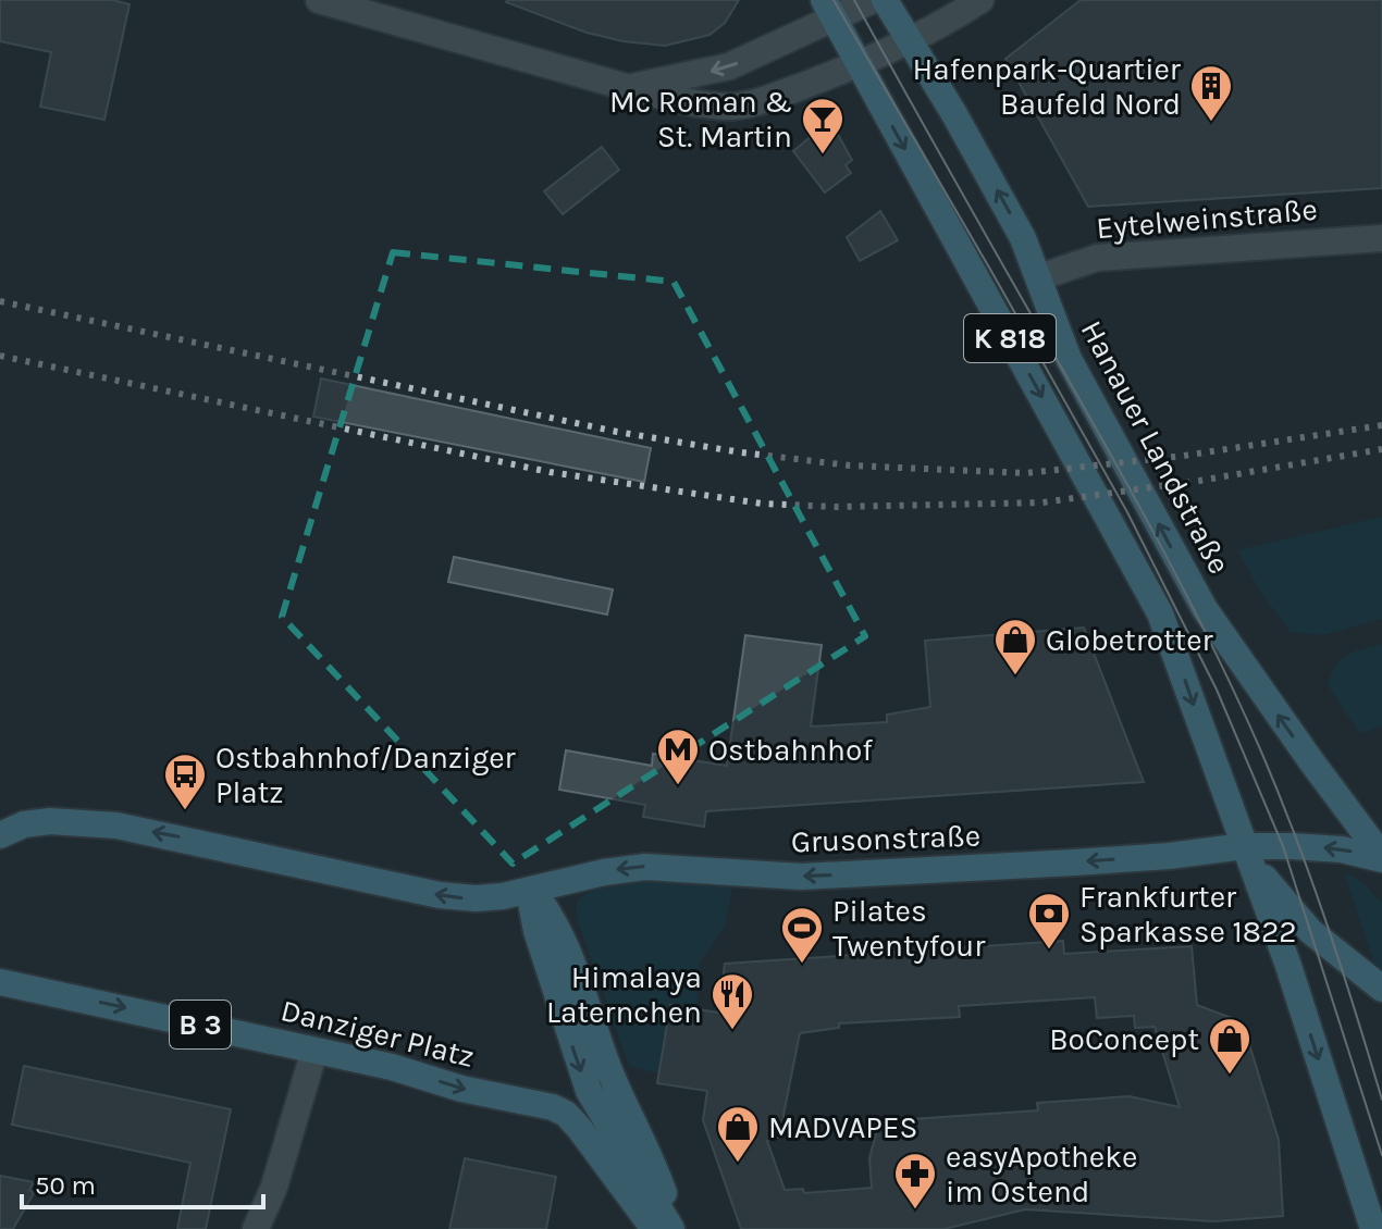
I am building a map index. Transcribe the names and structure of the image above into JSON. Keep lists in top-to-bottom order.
{
  "streets": {
    "main road": [
      "K 818",
      "Hanauer Landstraße",
      "Grusonstraße",
      "B 3",
      "Danziger Platz"
    ],
    "street": ["Eytelweinstraße"]
  },
  "crossings": [
    ["Eytelweinstraße", "Hanauer Landstraße"],
    ["K 818", "Hanauer Landstraße"],
    ["K 818", "Grusonstraße"],
    ["Hanauer Landstraße", "Grusonstraße"]
  ],
  "one_way": ["Grusonstraße"],
  "places": {
    "building": ["Hafenpark-Quartier Baufeld Nord"],
    "bar": ["Mc Roman & St. Martin"],
    "shop": ["Globetrotter", "BoConcept", "MADVAPES"],
    "metro station": ["Ostbahnhof"],
    "bus stop": ["Ostbahnhof/Danziger Platz"],
    "bank": ["Frankfurter Sparkasse 1822"],
    "sports": ["Pilates Twentyfour"],
    "restaurant": ["Himalaya Laternchen"],
    "pharmacy": ["easyApotheke im Ostend"]
  },
  "scale_bar": "50 m"
}
